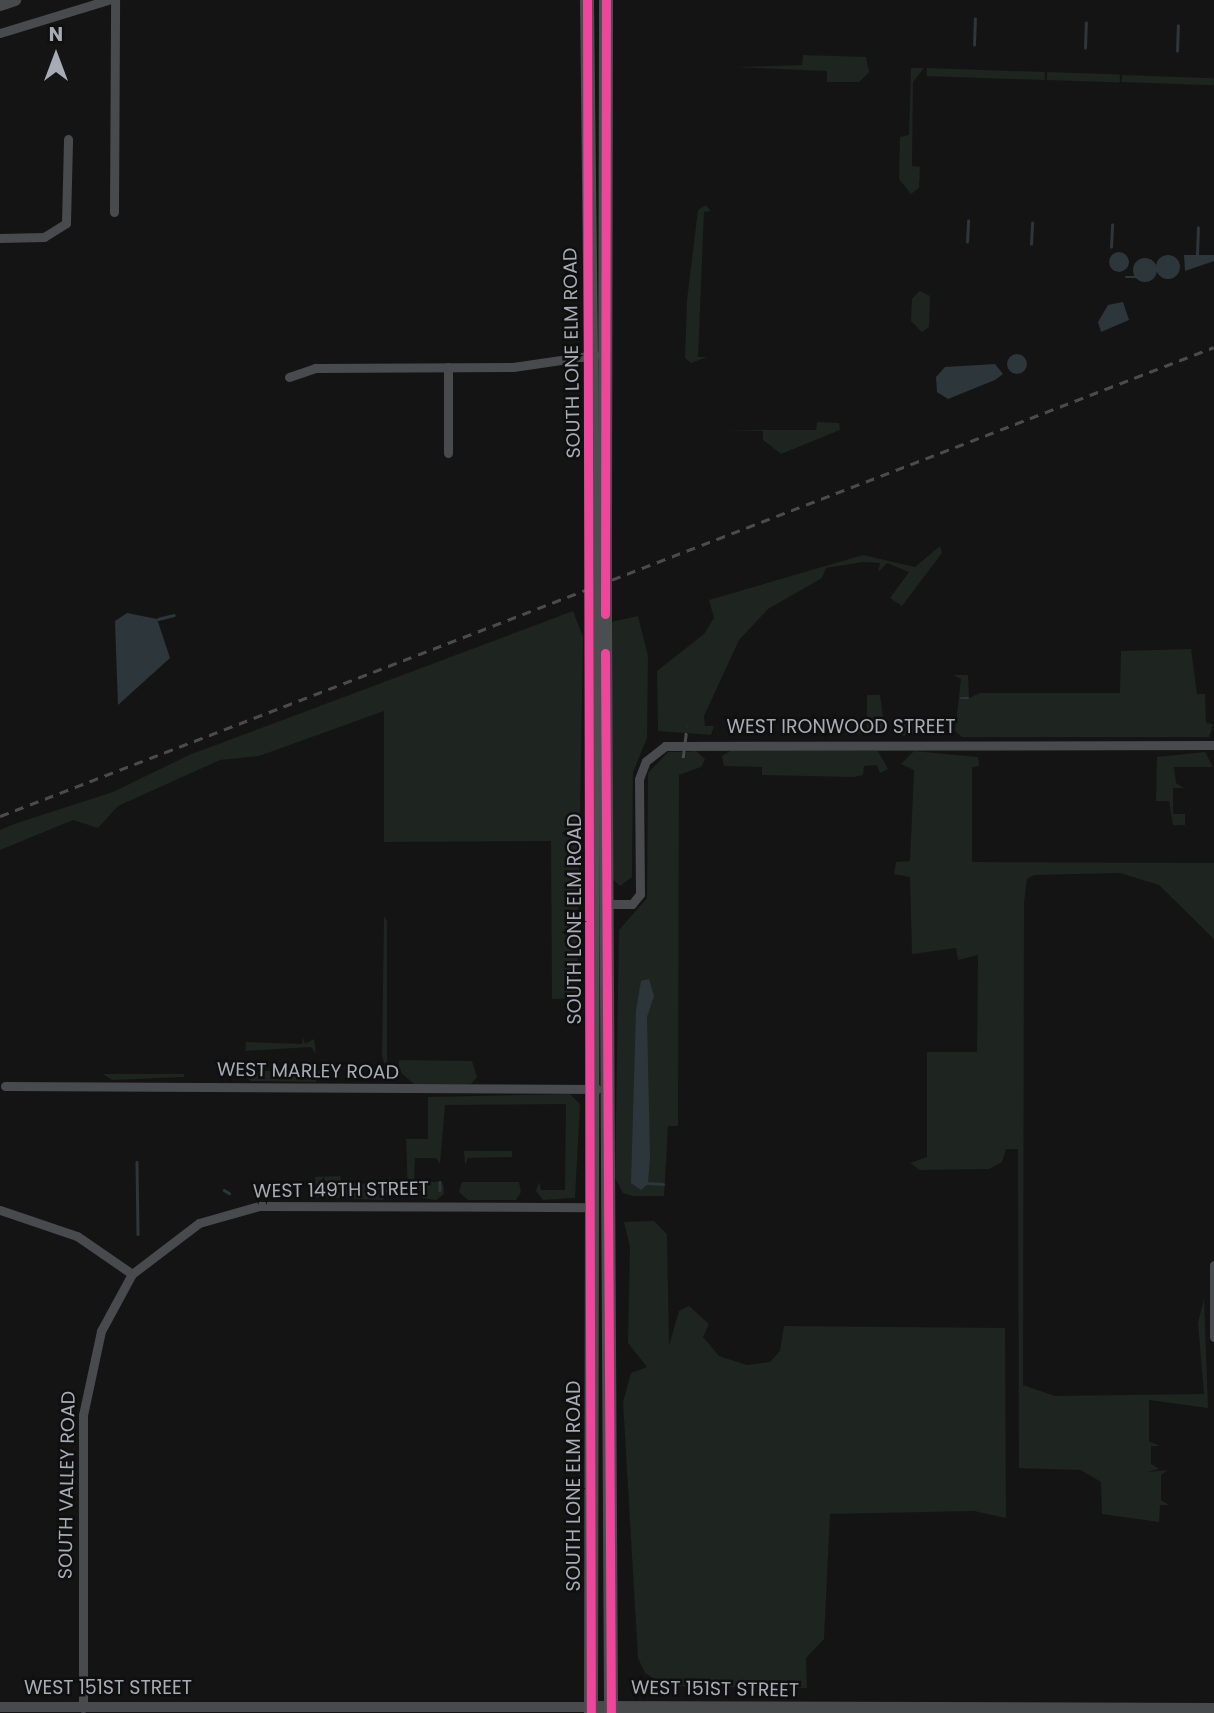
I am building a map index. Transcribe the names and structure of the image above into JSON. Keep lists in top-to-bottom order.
{
  "streets": {
    "main road": ["SOUTH LONE ELM ROAD", "WEST 151ST STREET"],
    "street": [
      "WEST IRONWOOD STREET",
      "WEST MARLEY ROAD",
      "WEST 149TH STREET",
      "SOUTH VALLEY ROAD"
    ]
  },
  "crossings": [
    ["SOUTH LONE ELM ROAD", "WEST IRONWOOD STREET"],
    ["SOUTH LONE ELM ROAD", "WEST MARLEY ROAD"],
    ["SOUTH LONE ELM ROAD", "WEST 149TH STREET"],
    ["SOUTH LONE ELM ROAD", "WEST 151ST STREET"],
    ["WEST 149TH STREET", "SOUTH VALLEY ROAD"],
    ["SOUTH VALLEY ROAD", "WEST 151ST STREET"]
  ],
  "north": "top"
}
